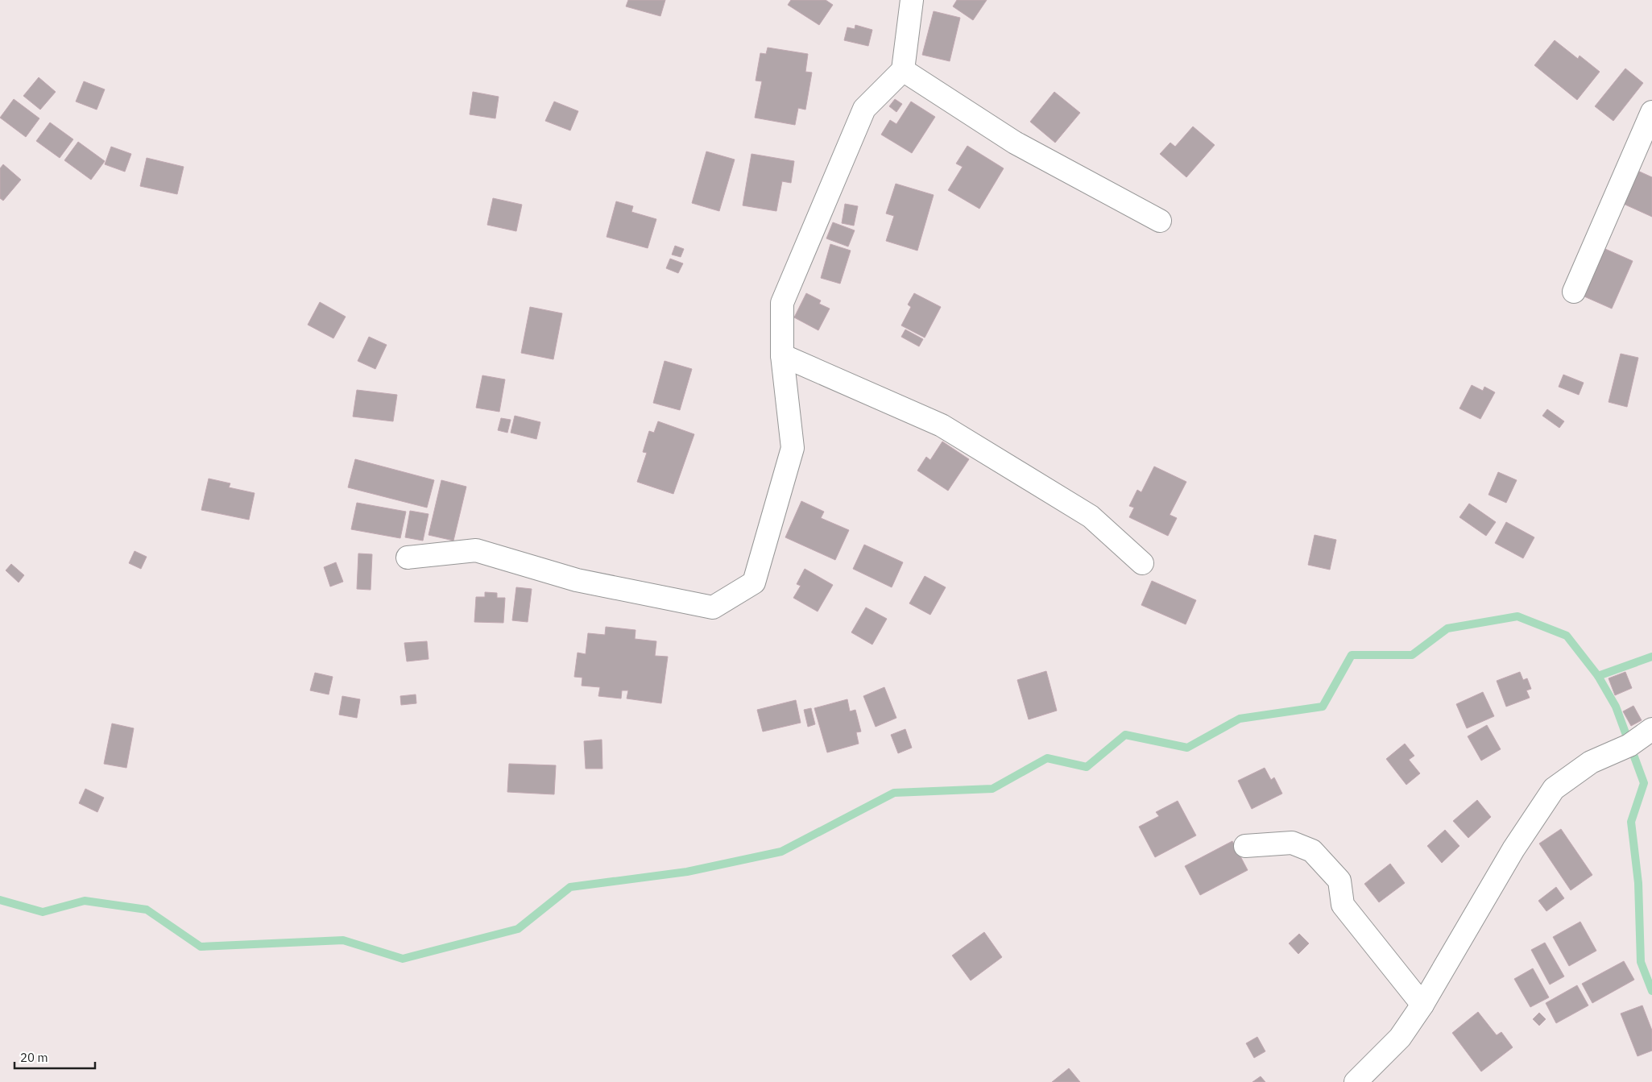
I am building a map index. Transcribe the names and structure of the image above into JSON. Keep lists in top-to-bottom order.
{
  "scale_bar": "20 m"
}
